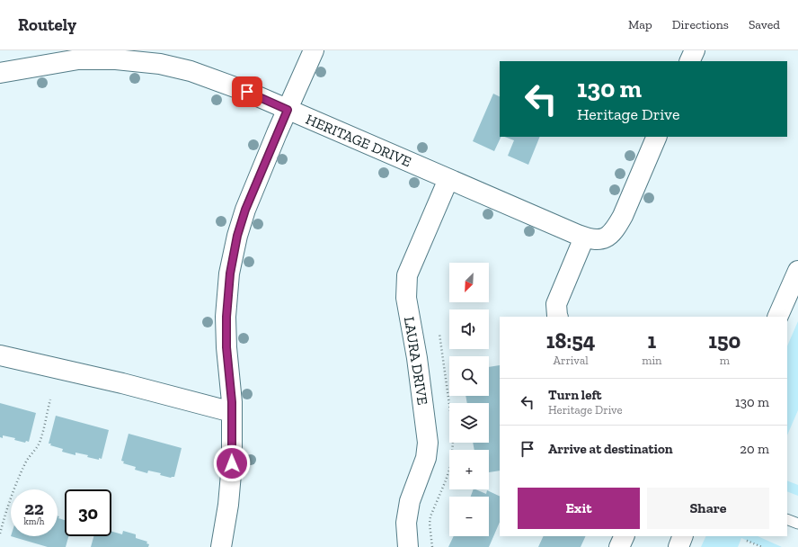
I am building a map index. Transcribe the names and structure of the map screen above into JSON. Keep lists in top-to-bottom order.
{
  "streets": {
    "street": ["HERITAGE DRIVE", "LAURA DRIVE"]
  },
  "crossings": [
    ["HERITAGE DRIVE", "LAURA DRIVE"]
  ],
  "north": "bottom left",
  "page": {
    "header": "Routely",
    "nav": ["Map", "Directions", "Saved"],
    "turn": ["130 m", "Heritage Drive"],
    "map_buttons": ["+", "−"],
    "eta": [
      "18:54",
      "Arrival",
      "1",
      "min",
      "150",
      "m"
    ],
    "list": [
      {
        "name": "Turn left",
        "note": "Heritage Drive",
        "value": "130 m"
      },
      {
        "name": "Arrive at destination",
        "value": "20 m"
      }
    ],
    "buttons": ["Exit", "Share"],
    "speed": "22 km/h",
    "limit": "30"
  }
}
